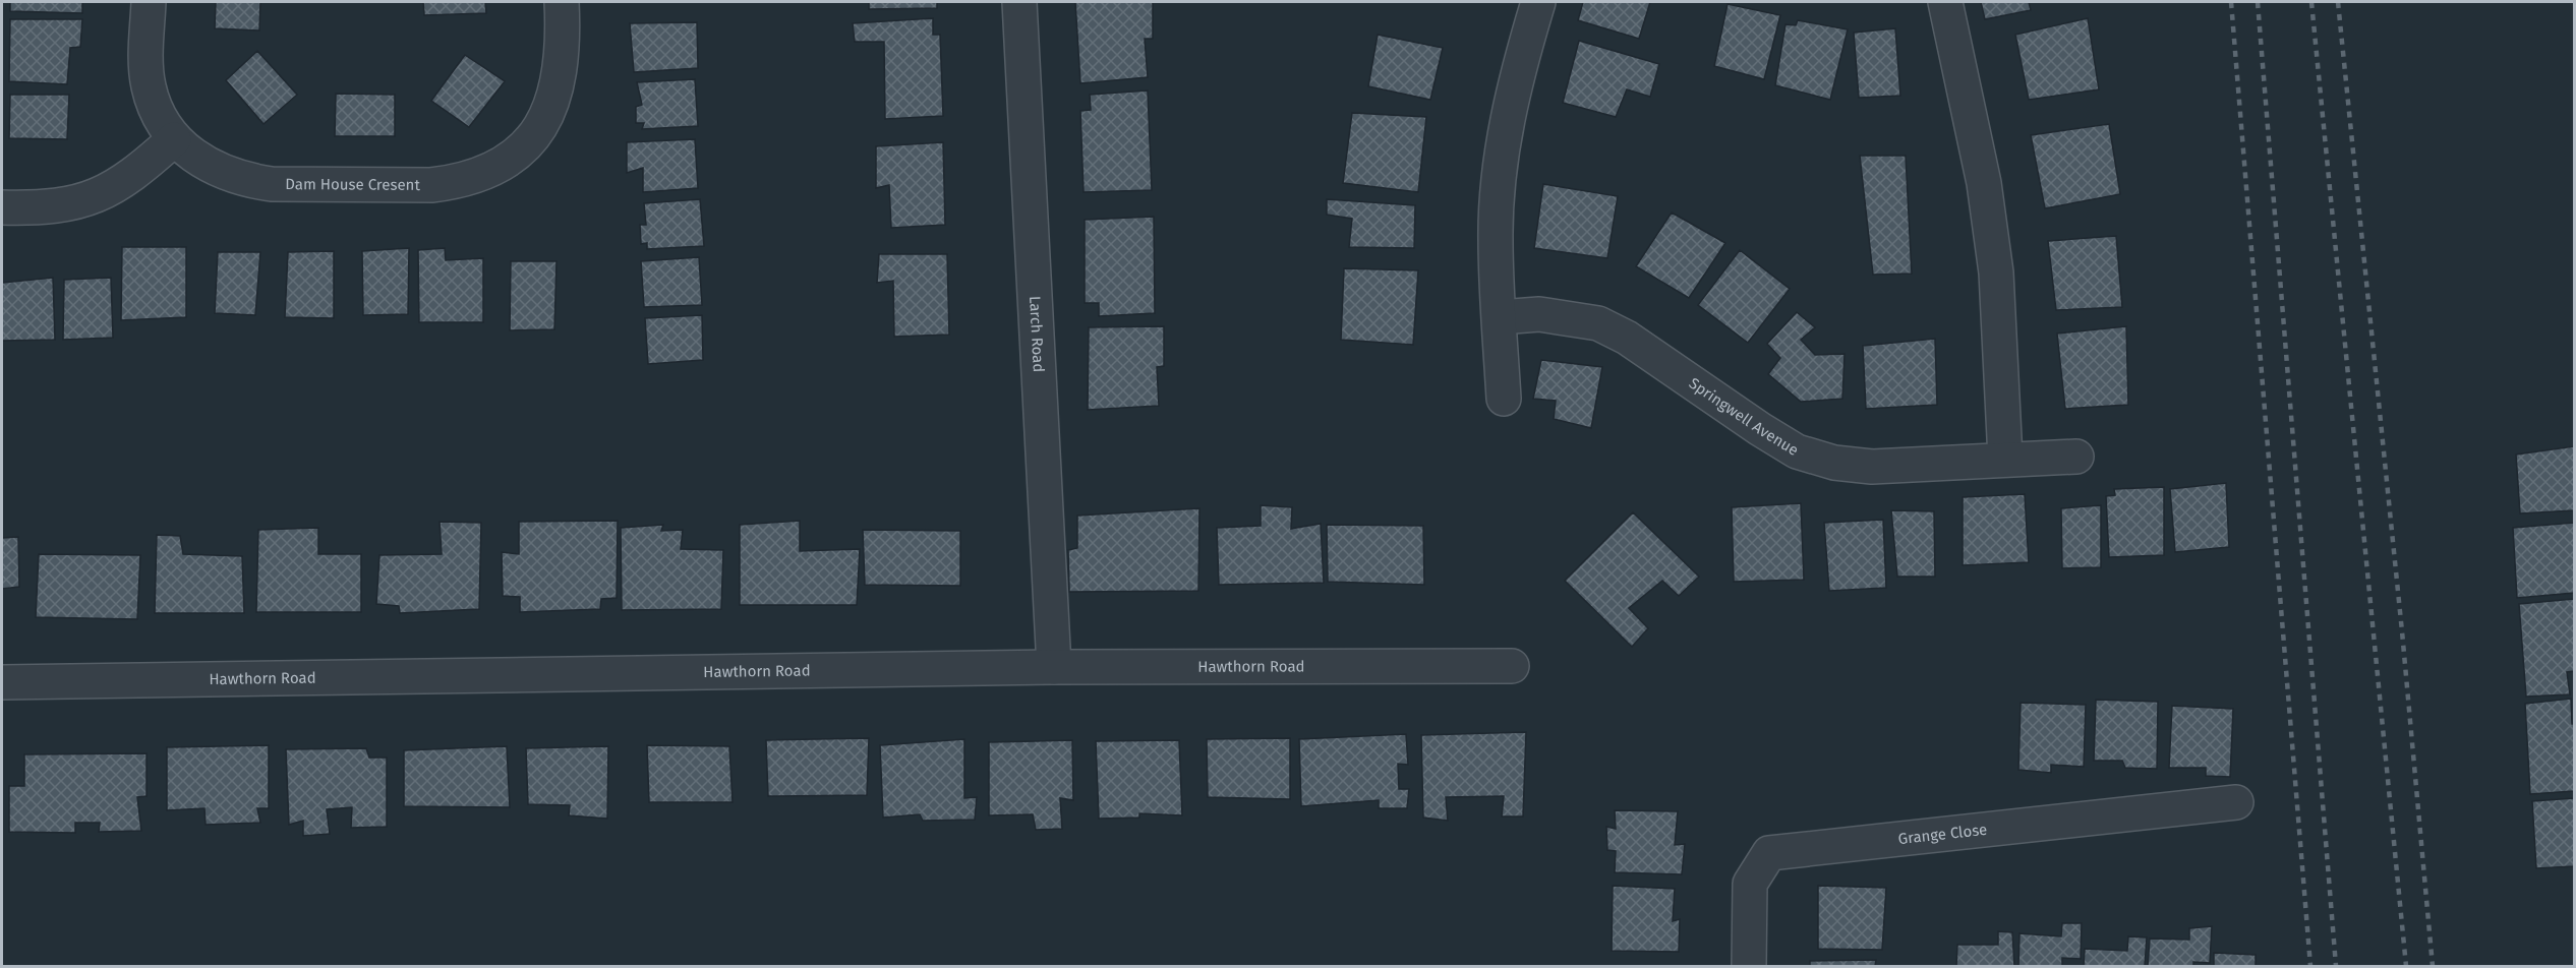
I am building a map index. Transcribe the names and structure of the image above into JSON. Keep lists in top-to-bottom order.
{
  "streets": {
    "street": [
      "Dam House Cresent",
      "Larch Road",
      "Springwell Avenue",
      "Hawthorn Road",
      "Grange Close"
    ]
  },
  "crossings": [
    ["Larch Road", "Hawthorn Road"]
  ]
}
